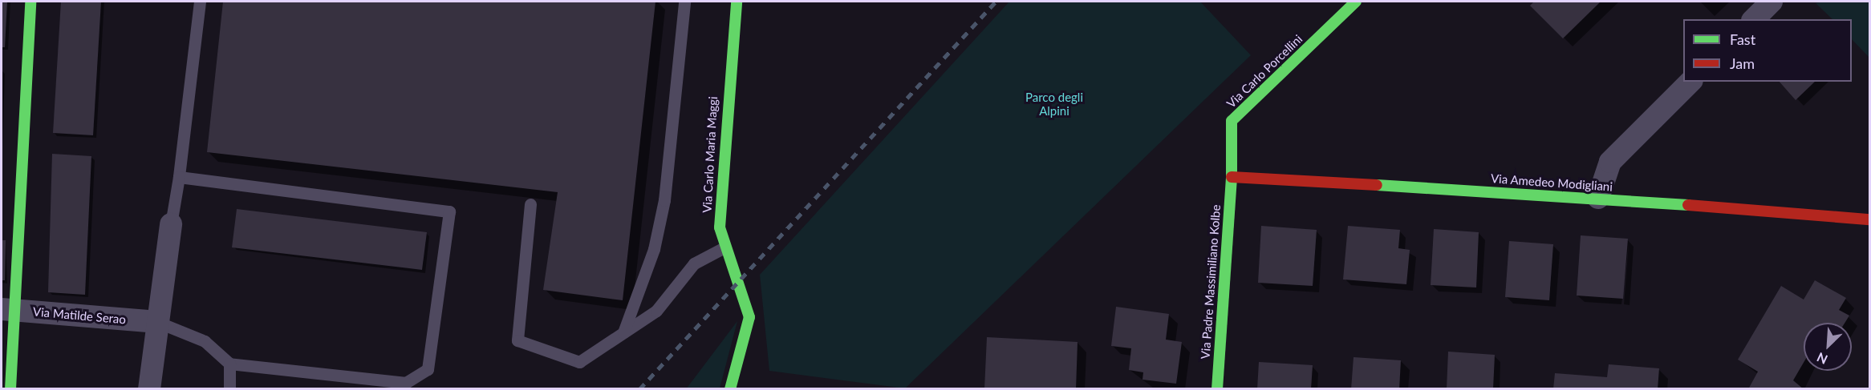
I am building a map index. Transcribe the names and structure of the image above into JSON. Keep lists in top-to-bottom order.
{
  "streets": {
    "street": [
      "Via Carlo Porcellini",
      "Via Carlo Maria Maggi",
      "Via Amedeo Modigliani",
      "Via Padre Massimiliano Kolbe",
      "Via Matilde Serao"
    ]
  },
  "crossings": [
    ["Via Carlo Porcellini", "Via Amedeo Modigliani"],
    ["Via Carlo Porcellini", "Via Padre Massimiliano Kolbe"],
    ["Via Amedeo Modigliani", "Via Padre Massimiliano Kolbe"]
  ],
  "parks": ["Parco degli Alpini"],
  "legend": ["Fast", "Jam"],
  "north": "bottom left"
}
